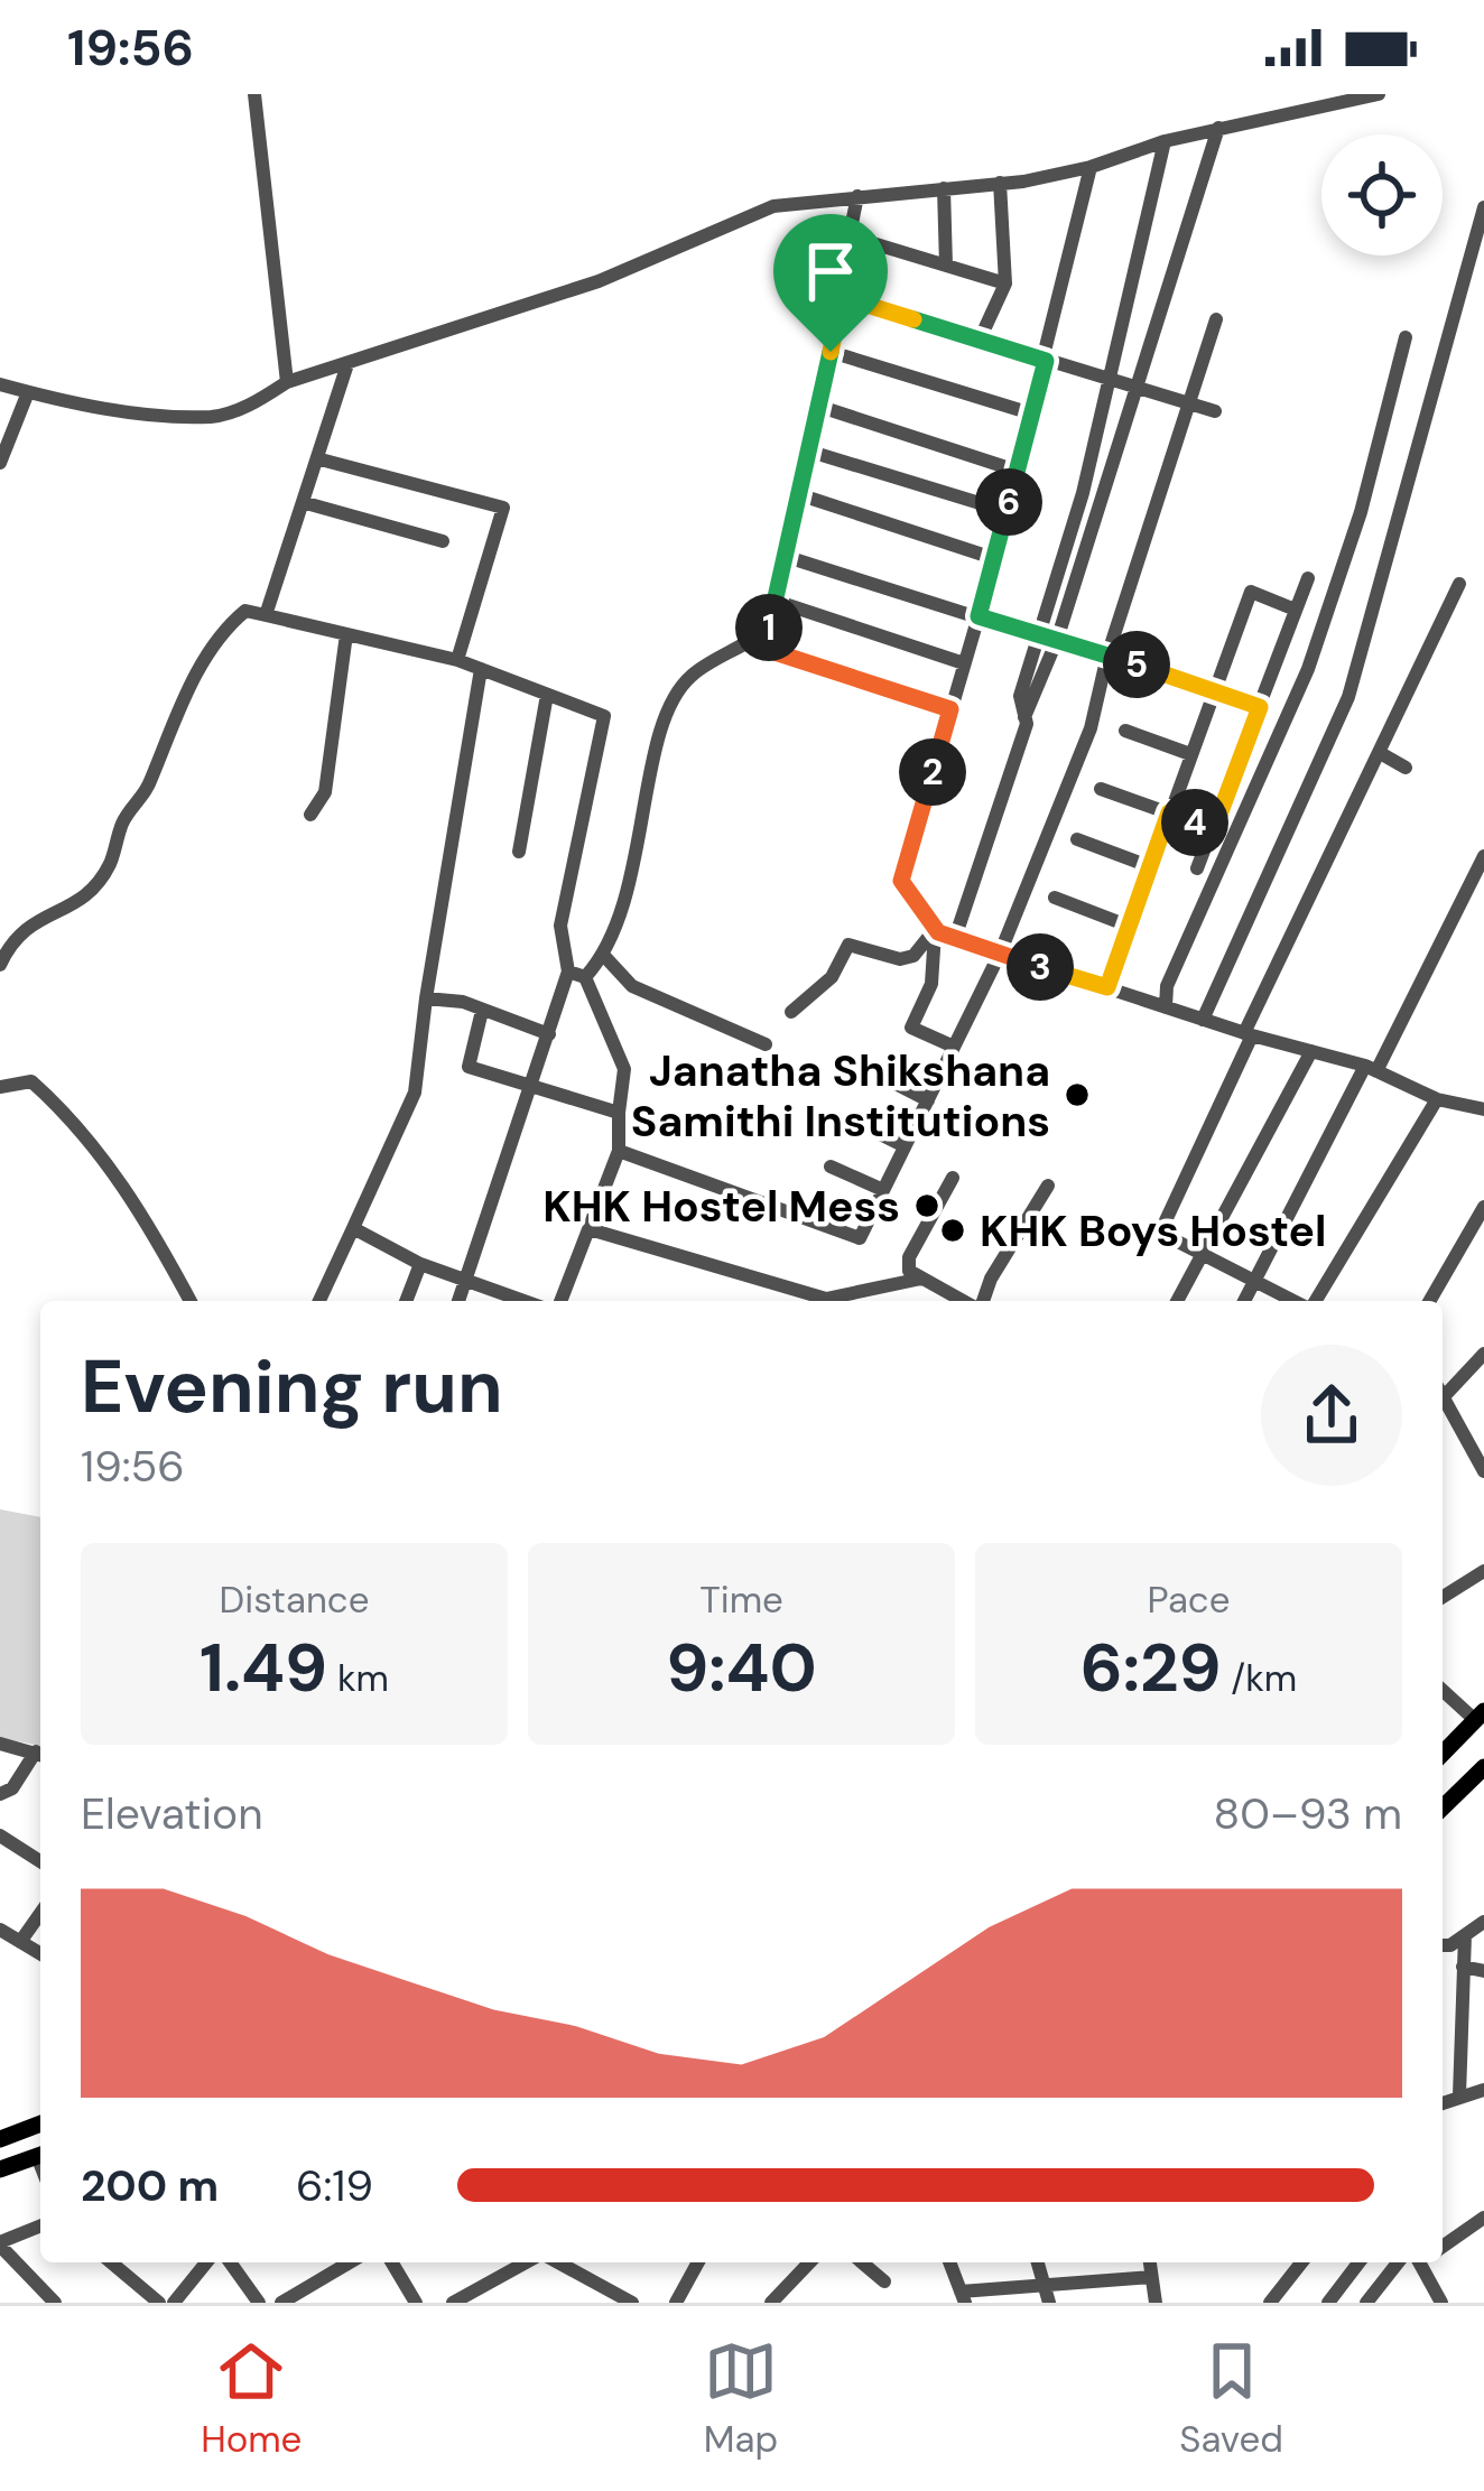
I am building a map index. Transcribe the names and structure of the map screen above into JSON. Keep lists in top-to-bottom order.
{
  "places": ["Janatha Shikshana Samithi Institutions", "KHK Hostel Mess", "KHK Boys Hostel"],
  "page": {
    "status": "19:56",
    "pins": [
      "6",
      "1",
      "5",
      "2",
      "4",
      "3"
    ],
    "heading": ["Evening run", "19:56"],
    "stats": [
      ["Distance", "1.49 km"],
      ["Time", "9:40"],
      ["Pace", "6:29 /km"]
    ],
    "chart": ["Elevation", "80–93 m"],
    "list": [
      {
        "name": "200 m",
        "note": "6:19"
      }
    ],
    "tabs": ["Home", "Map", "Saved"]
  }
}
